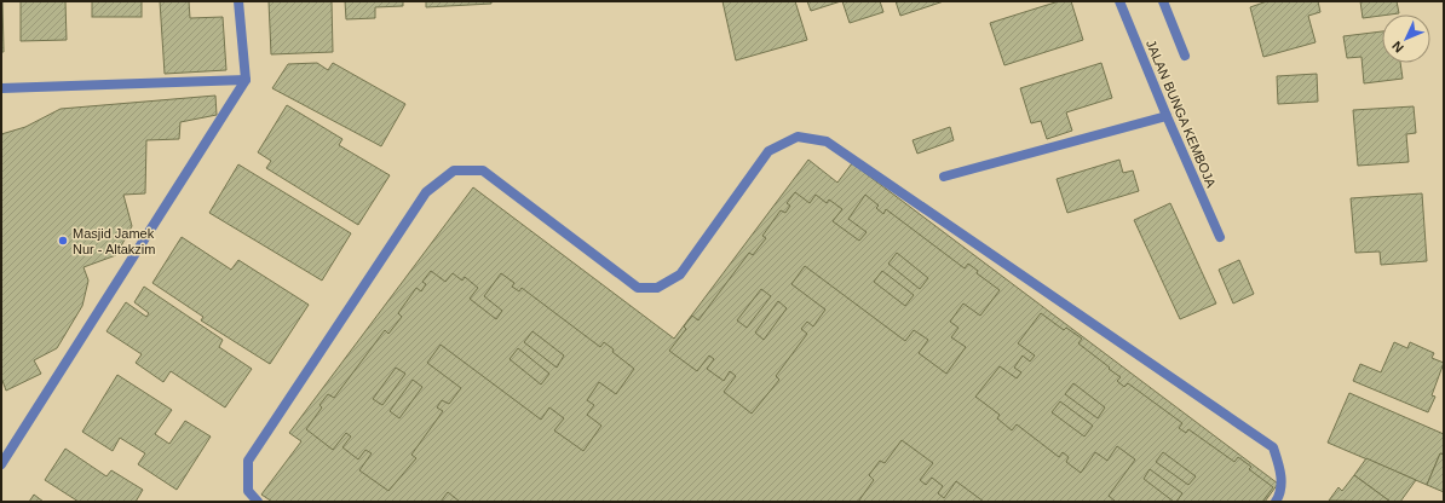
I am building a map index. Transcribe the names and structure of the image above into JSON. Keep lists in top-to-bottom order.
{
  "streets": {
    "street": ["JALAN BUNGA KEMBOJA"]
  },
  "places": ["Masjid Jamek Nur - Altakzim"],
  "north": "bottom left"
}
